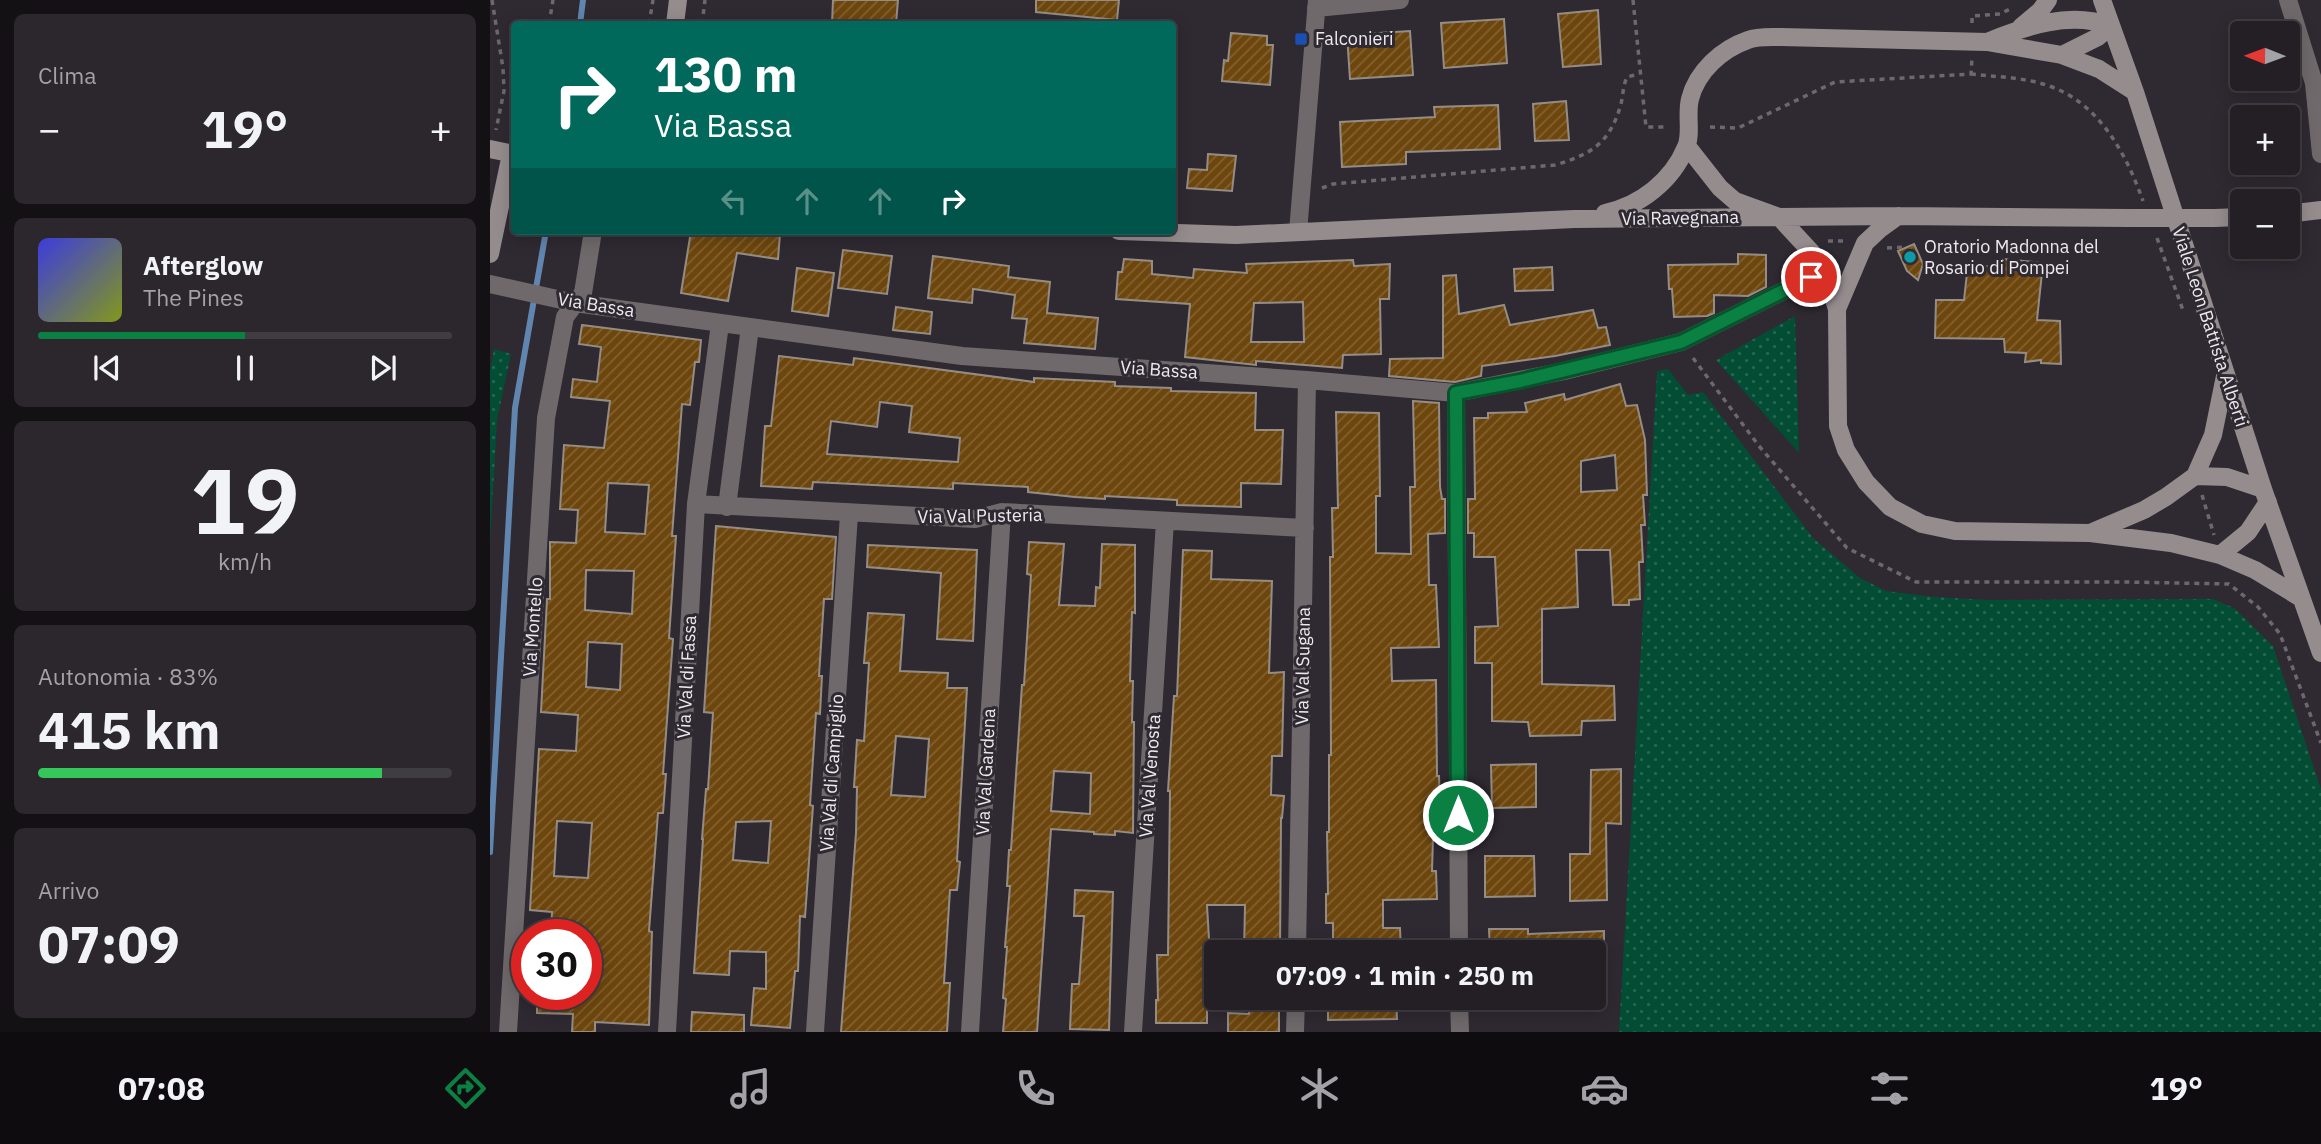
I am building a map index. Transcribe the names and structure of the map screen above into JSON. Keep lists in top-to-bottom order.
{
  "streets": {
    "main road": ["Via Ravegnana", "Viale Leon Battista Alberti"],
    "street": [
      "Via Bassa",
      "Via Val Pusteria",
      "Via Montello",
      "Via Val Sugana",
      "Via Val di Fassa",
      "Via Val Gardena",
      "Via Val di Campiglio",
      "Via Val Venosta"
    ]
  },
  "crossings": [
    ["Via Bassa", "Via Montello"],
    ["Via Bassa", "Via Val Sugana"],
    ["Via Bassa", "Via Val di Fassa"],
    ["Via Val Pusteria", "Via Val Sugana"],
    ["Via Val Pusteria", "Via Val di Fassa"],
    ["Via Val Pusteria", "Via Val Gardena"],
    ["Via Val Pusteria", "Via Val di Campiglio"],
    ["Via Val Pusteria", "Via Val Venosta"]
  ],
  "places": {
    "transit": ["Falconieri"],
    "other": ["Oratorio Madonna del Rosario di Pompei"]
  },
  "north": "left",
  "page": {
    "tile": [
      "Clima",
      ["19", "km/h"],
      ["Autonomia · 83%", "415 km"],
      ["Arrivo", "07:09"]
    ],
    "map_buttons": ["+", "−"],
    "turn": ["130 m", "Via Bassa"],
    "heat": ["−", "19°", "+"],
    "song": ["Afterglow", "The Pines"],
    "limit": "30",
    "trip": "07:09 · 1 min · 250 m",
    "tabs": ["07:08", "19°"]
  }
}
